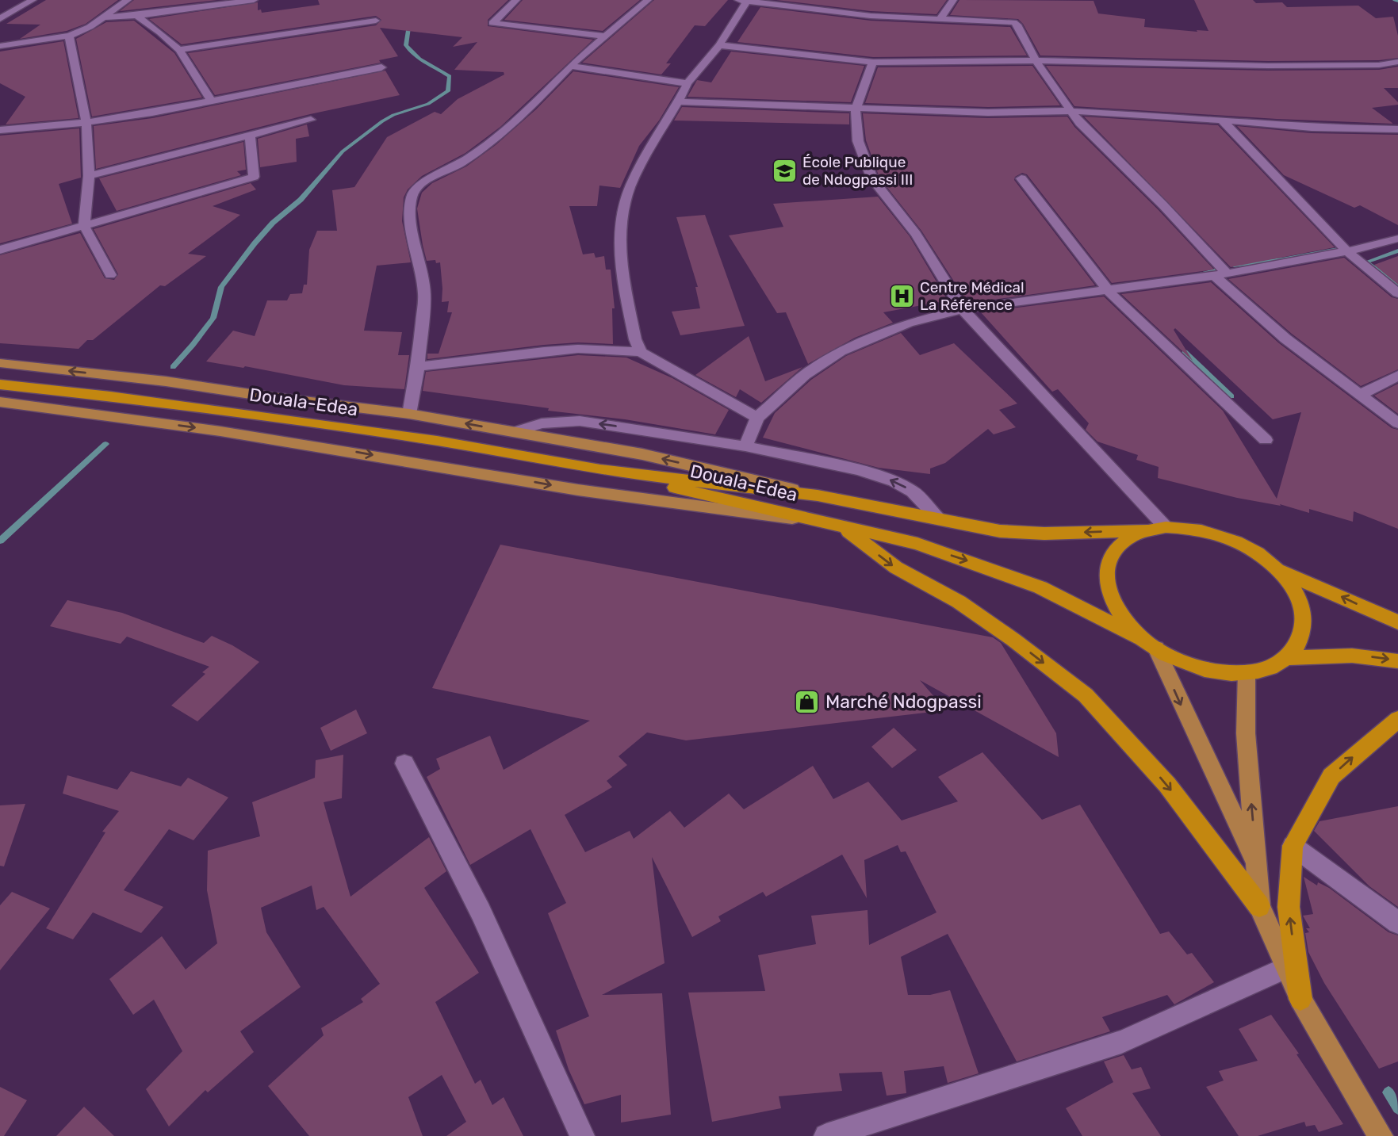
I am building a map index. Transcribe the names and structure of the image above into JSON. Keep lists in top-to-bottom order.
{
  "streets": {
    "highway": ["Douala-Edea"]
  },
  "places": {
    "school or university": ["École Publique de Ndogpassi III"],
    "hospital": ["Centre Médical La Référence"],
    "shop": ["Marché Ndogpassi"]
  }
}
